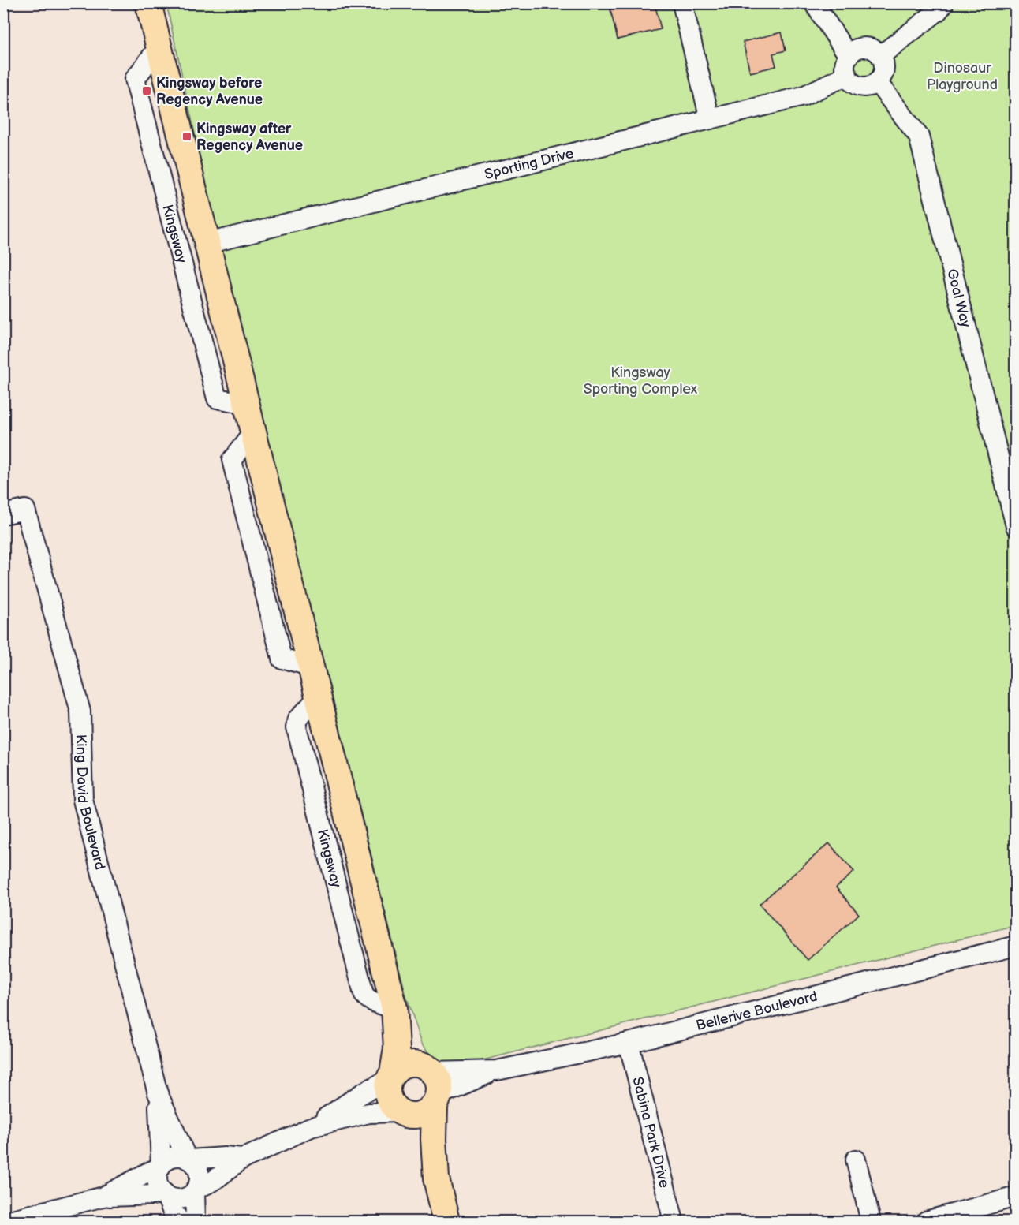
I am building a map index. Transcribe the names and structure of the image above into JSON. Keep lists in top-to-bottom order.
{
  "streets": {
    "main road": ["Kingsway"],
    "street": [
      "Sporting Drive",
      "Goal Way",
      "King David Boulevard",
      "Bellerive Boulevard",
      "Sabina Park Drive"
    ]
  },
  "crossings": [
    ["Sporting Drive", "Kingsway"],
    ["Sporting Drive", "Goal Way"],
    ["Kingsway", "Bellerive Boulevard"],
    ["Bellerive Boulevard", "Sabina Park Drive"]
  ],
  "parks": ["Dinosaur Playground", "Kingsway Sporting Complex"],
  "places": {
    "transit": ["Kingsway before Regency Avenue", "Kingsway after Regency Avenue"]
  }
}
